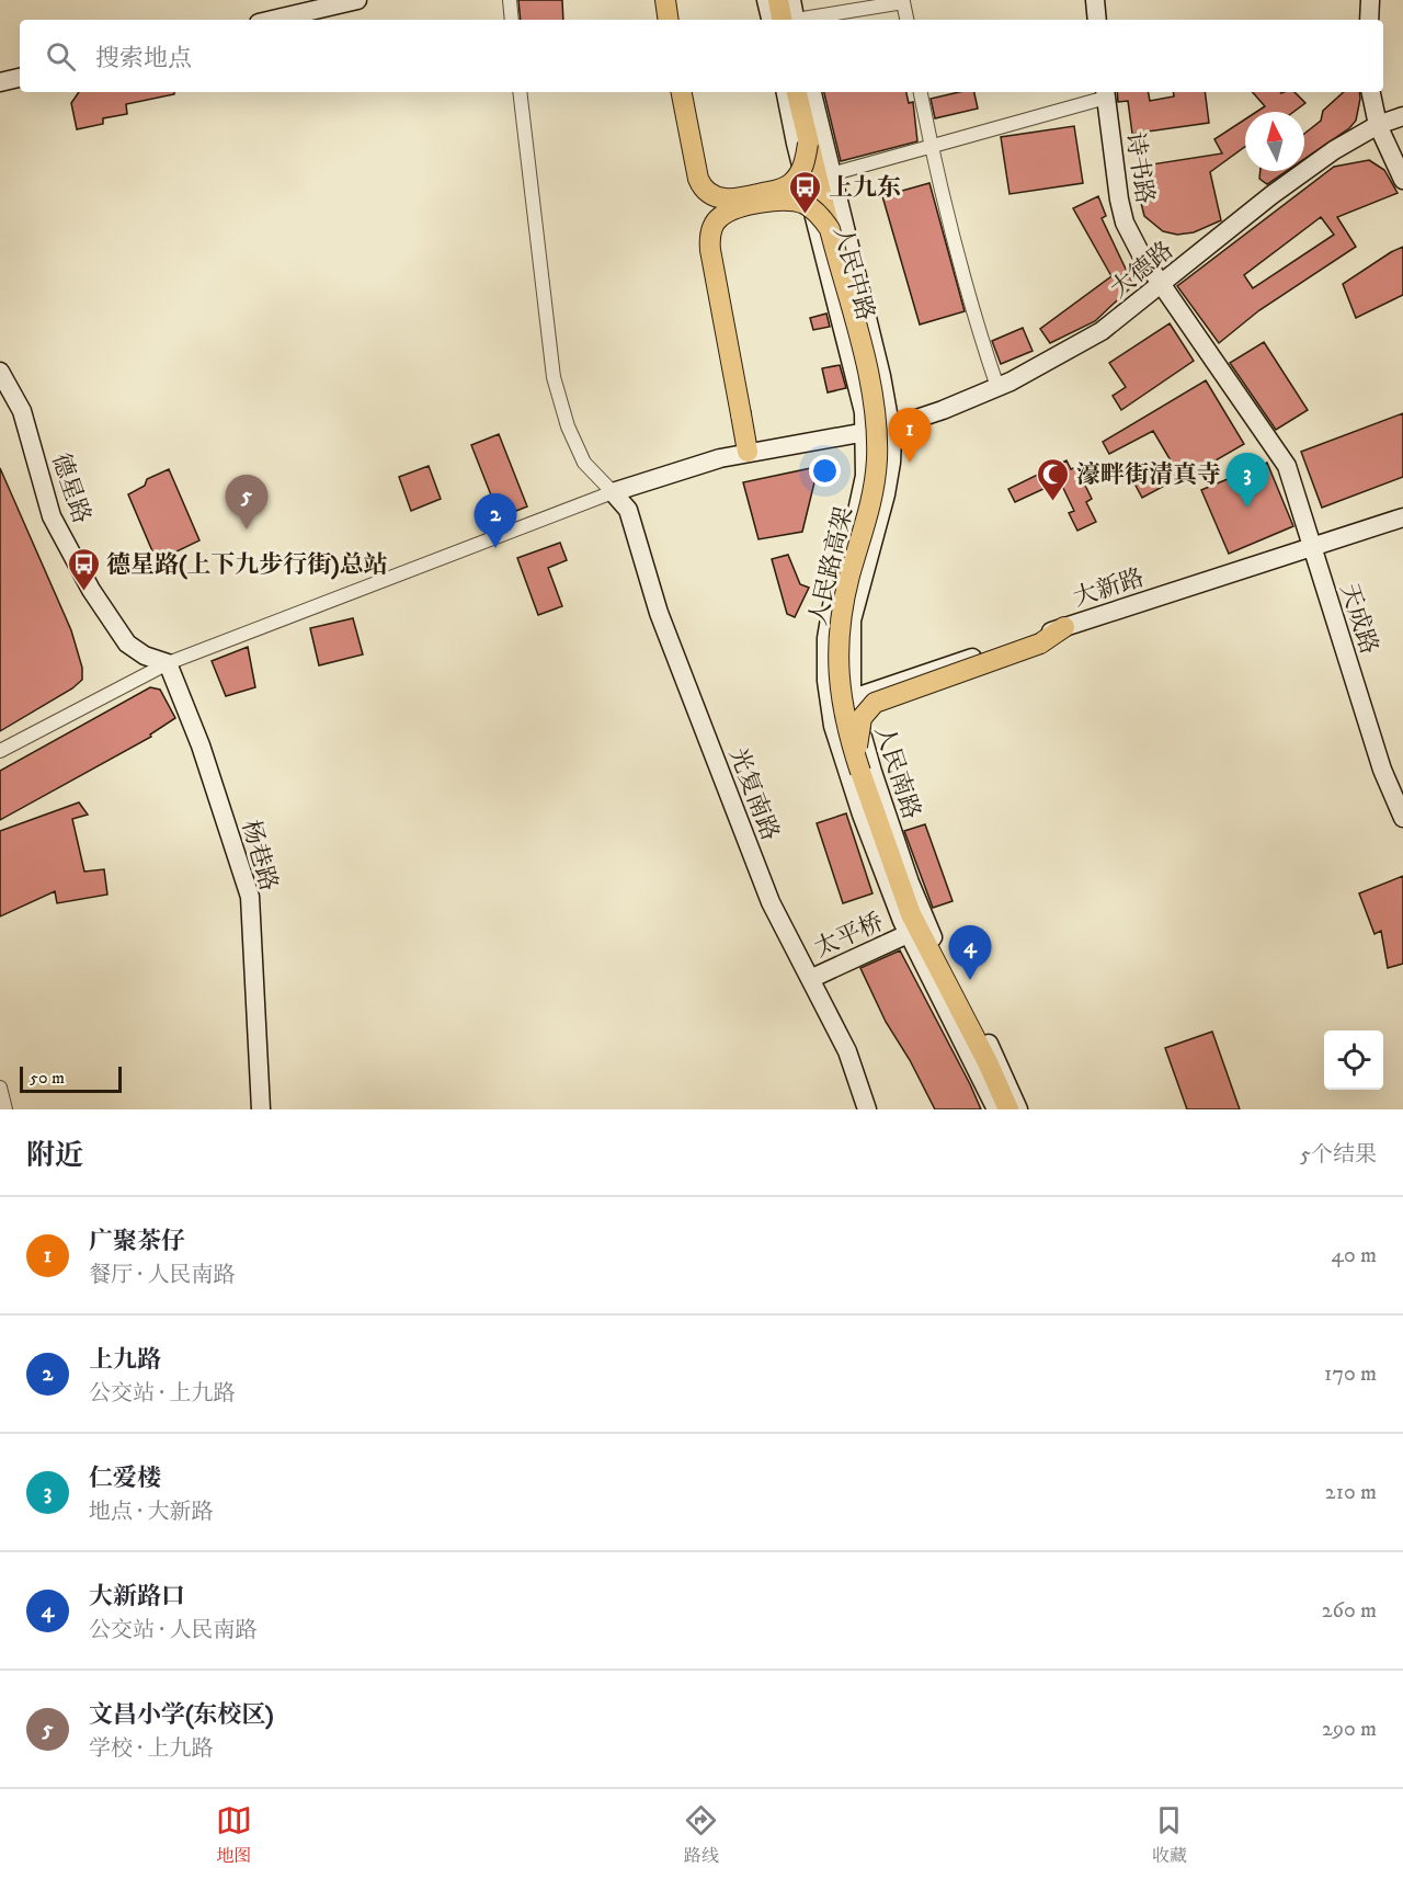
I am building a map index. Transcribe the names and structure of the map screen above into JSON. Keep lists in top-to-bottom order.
{
  "streets": {
    "main road": ["人民路高架"],
    "street": [
      "诗书路",
      "大德路",
      "人民中路",
      "德星路",
      "大新路",
      "天成路",
      "人民南路",
      "光复南路",
      "杨巷路",
      "太平桥"
    ]
  },
  "crossings": [
    ["诗书路", "大德路"],
    ["诗书路", "大新路"],
    ["诗书路", "天成路"],
    ["大德路", "人民中路"],
    ["大德路", "人民南路"],
    ["大德路", "光复南路"],
    ["人民中路", "人民南路"],
    ["德星路", "杨巷路"],
    ["大新路", "天成路"],
    ["大新路", "人民南路"],
    ["人民南路", "太平桥"],
    ["光复南路", "太平桥"]
  ],
  "places": {
    "bus stop": ["上九东", "德星路(上下九步行街)总站"],
    "mosque": ["濠畔街清真寺"]
  },
  "scale_bar": "50 m",
  "north": "top",
  "page": {
    "search": "搜索地点",
    "pins": [
      "1",
      "3",
      "5",
      "2",
      "4"
    ],
    "scale": "50 m",
    "heading": ["附近", "5个结果"],
    "list": [
      {
        "mark": "1",
        "name": "广聚茶仔",
        "note": "餐厅 · 人民南路",
        "value": "40 m"
      },
      {
        "mark": "2",
        "name": "上九路",
        "note": "公交站 · 上九路",
        "value": "170 m"
      },
      {
        "mark": "3",
        "name": "仁爱楼",
        "note": "地点 · 大新路",
        "value": "210 m"
      },
      {
        "mark": "4",
        "name": "大新路口",
        "note": "公交站 · 人民南路",
        "value": "260 m"
      },
      {
        "mark": "5",
        "name": "文昌小学(东校区)",
        "note": "学校 · 上九路",
        "value": "290 m"
      }
    ],
    "nav": ["地图", "路线", "收藏"]
  }
}
